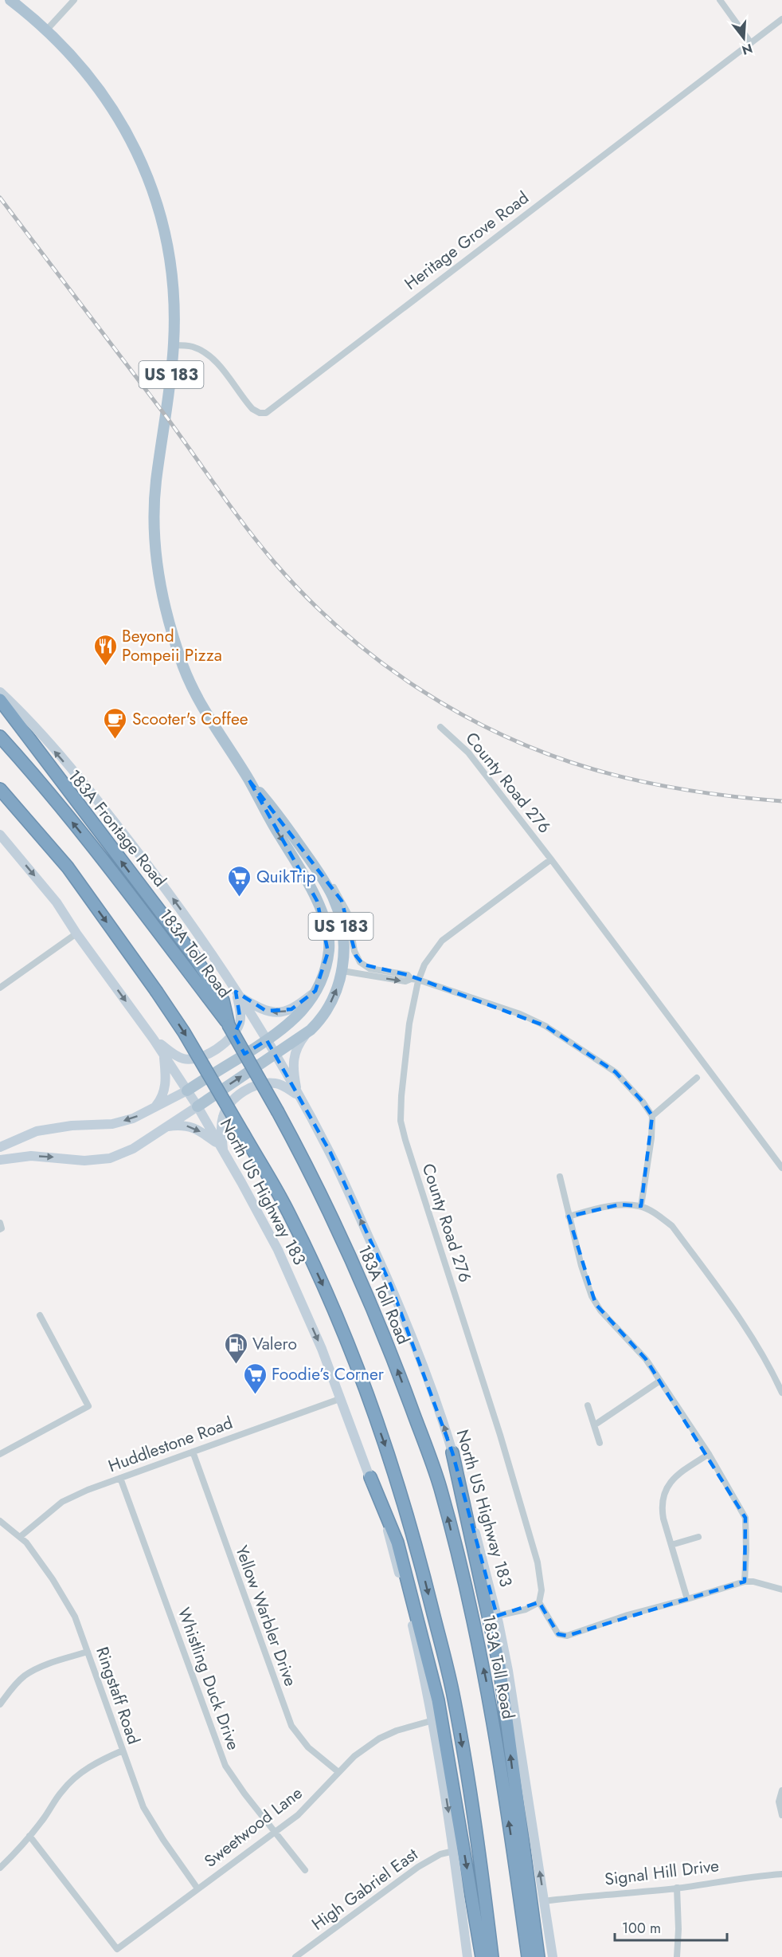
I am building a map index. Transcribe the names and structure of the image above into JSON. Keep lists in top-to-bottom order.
{
  "streets": {
    "highway": ["183A Toll Road"],
    "main road": ["US 183", "183A Frontage Road", "North US Highway 183"],
    "street": [
      "Heritage Grove Road",
      "County Road 276",
      "Huddlestone Road",
      "Yellow Warbler Drive",
      "Whistling Duck Drive",
      "Ringstaff Road",
      "Sweetwood Lane",
      "Signal Hill Drive",
      "High Gabriel East"
    ]
  },
  "crossings": [
    ["Heritage Grove Road", "US 183"],
    ["US 183", "183A Frontage Road"],
    ["US 183", "North US Highway 183"],
    ["183A Frontage Road", "North US Highway 183"],
    ["North US Highway 183", "Huddlestone Road"],
    ["North US Highway 183", "Sweetwood Lane"],
    ["North US Highway 183", "Signal Hill Drive"],
    ["North US Highway 183", "High Gabriel East"],
    ["Huddlestone Road", "Yellow Warbler Drive"],
    ["Huddlestone Road", "Whistling Duck Drive"],
    ["Huddlestone Road", "Ringstaff Road"],
    ["Yellow Warbler Drive", "Sweetwood Lane"],
    ["Whistling Duck Drive", "Sweetwood Lane"],
    ["Ringstaff Road", "Sweetwood Lane"]
  ],
  "one_way": ["183A Frontage Road"],
  "places": {
    "restaurant": ["Beyond Pompeii Pizza"],
    "cafe": ["Scooter's Coffee"],
    "supermarket": ["QuikTrip", "Foodie’s Corner"],
    "fuel station": ["Valero"]
  },
  "scale_bar": "100 m",
  "north": "bottom"
}
